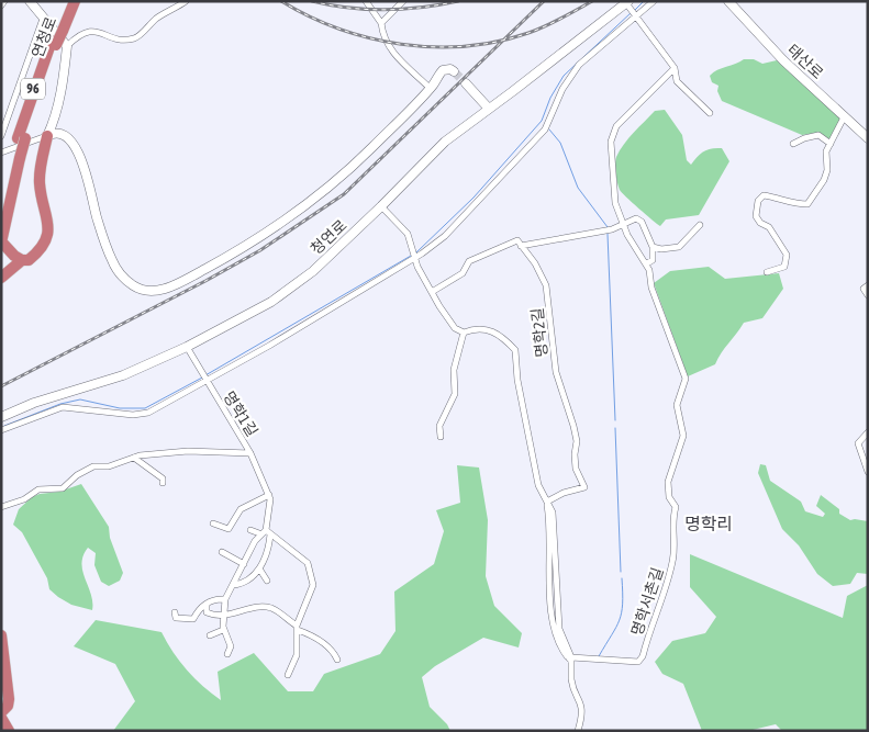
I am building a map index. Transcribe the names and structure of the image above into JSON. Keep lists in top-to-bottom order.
{
  "streets": {
    "highway": ["연청로", "96"],
    "street": [
      "태산로",
      "청연로",
      "명학2길",
      "명학1길",
      "명학서촌길"
    ]
  },
  "crossings": [
    ["청연로", "명학1길"],
    ["명학2길", "명학서촌길"]
  ],
  "districts": ["명학리"]
}
